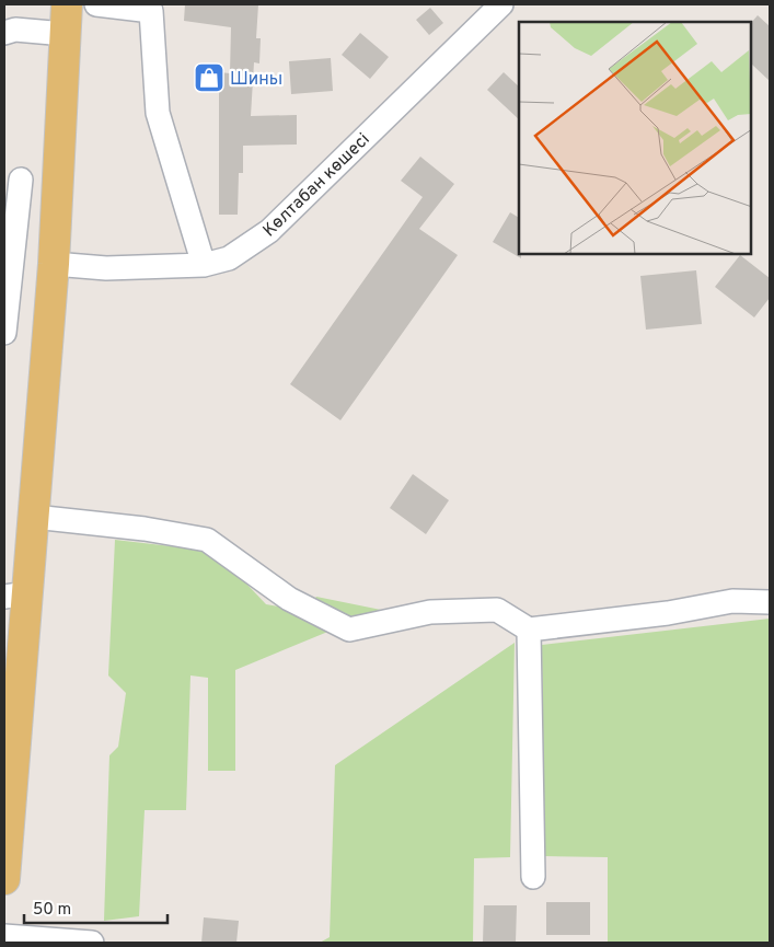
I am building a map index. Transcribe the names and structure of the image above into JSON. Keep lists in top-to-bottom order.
{
  "streets": {
    "street": ["Көлтабан көшесі"]
  },
  "places": {
    "shop": ["Шины"]
  },
  "scale_bar": "50 m"
}
